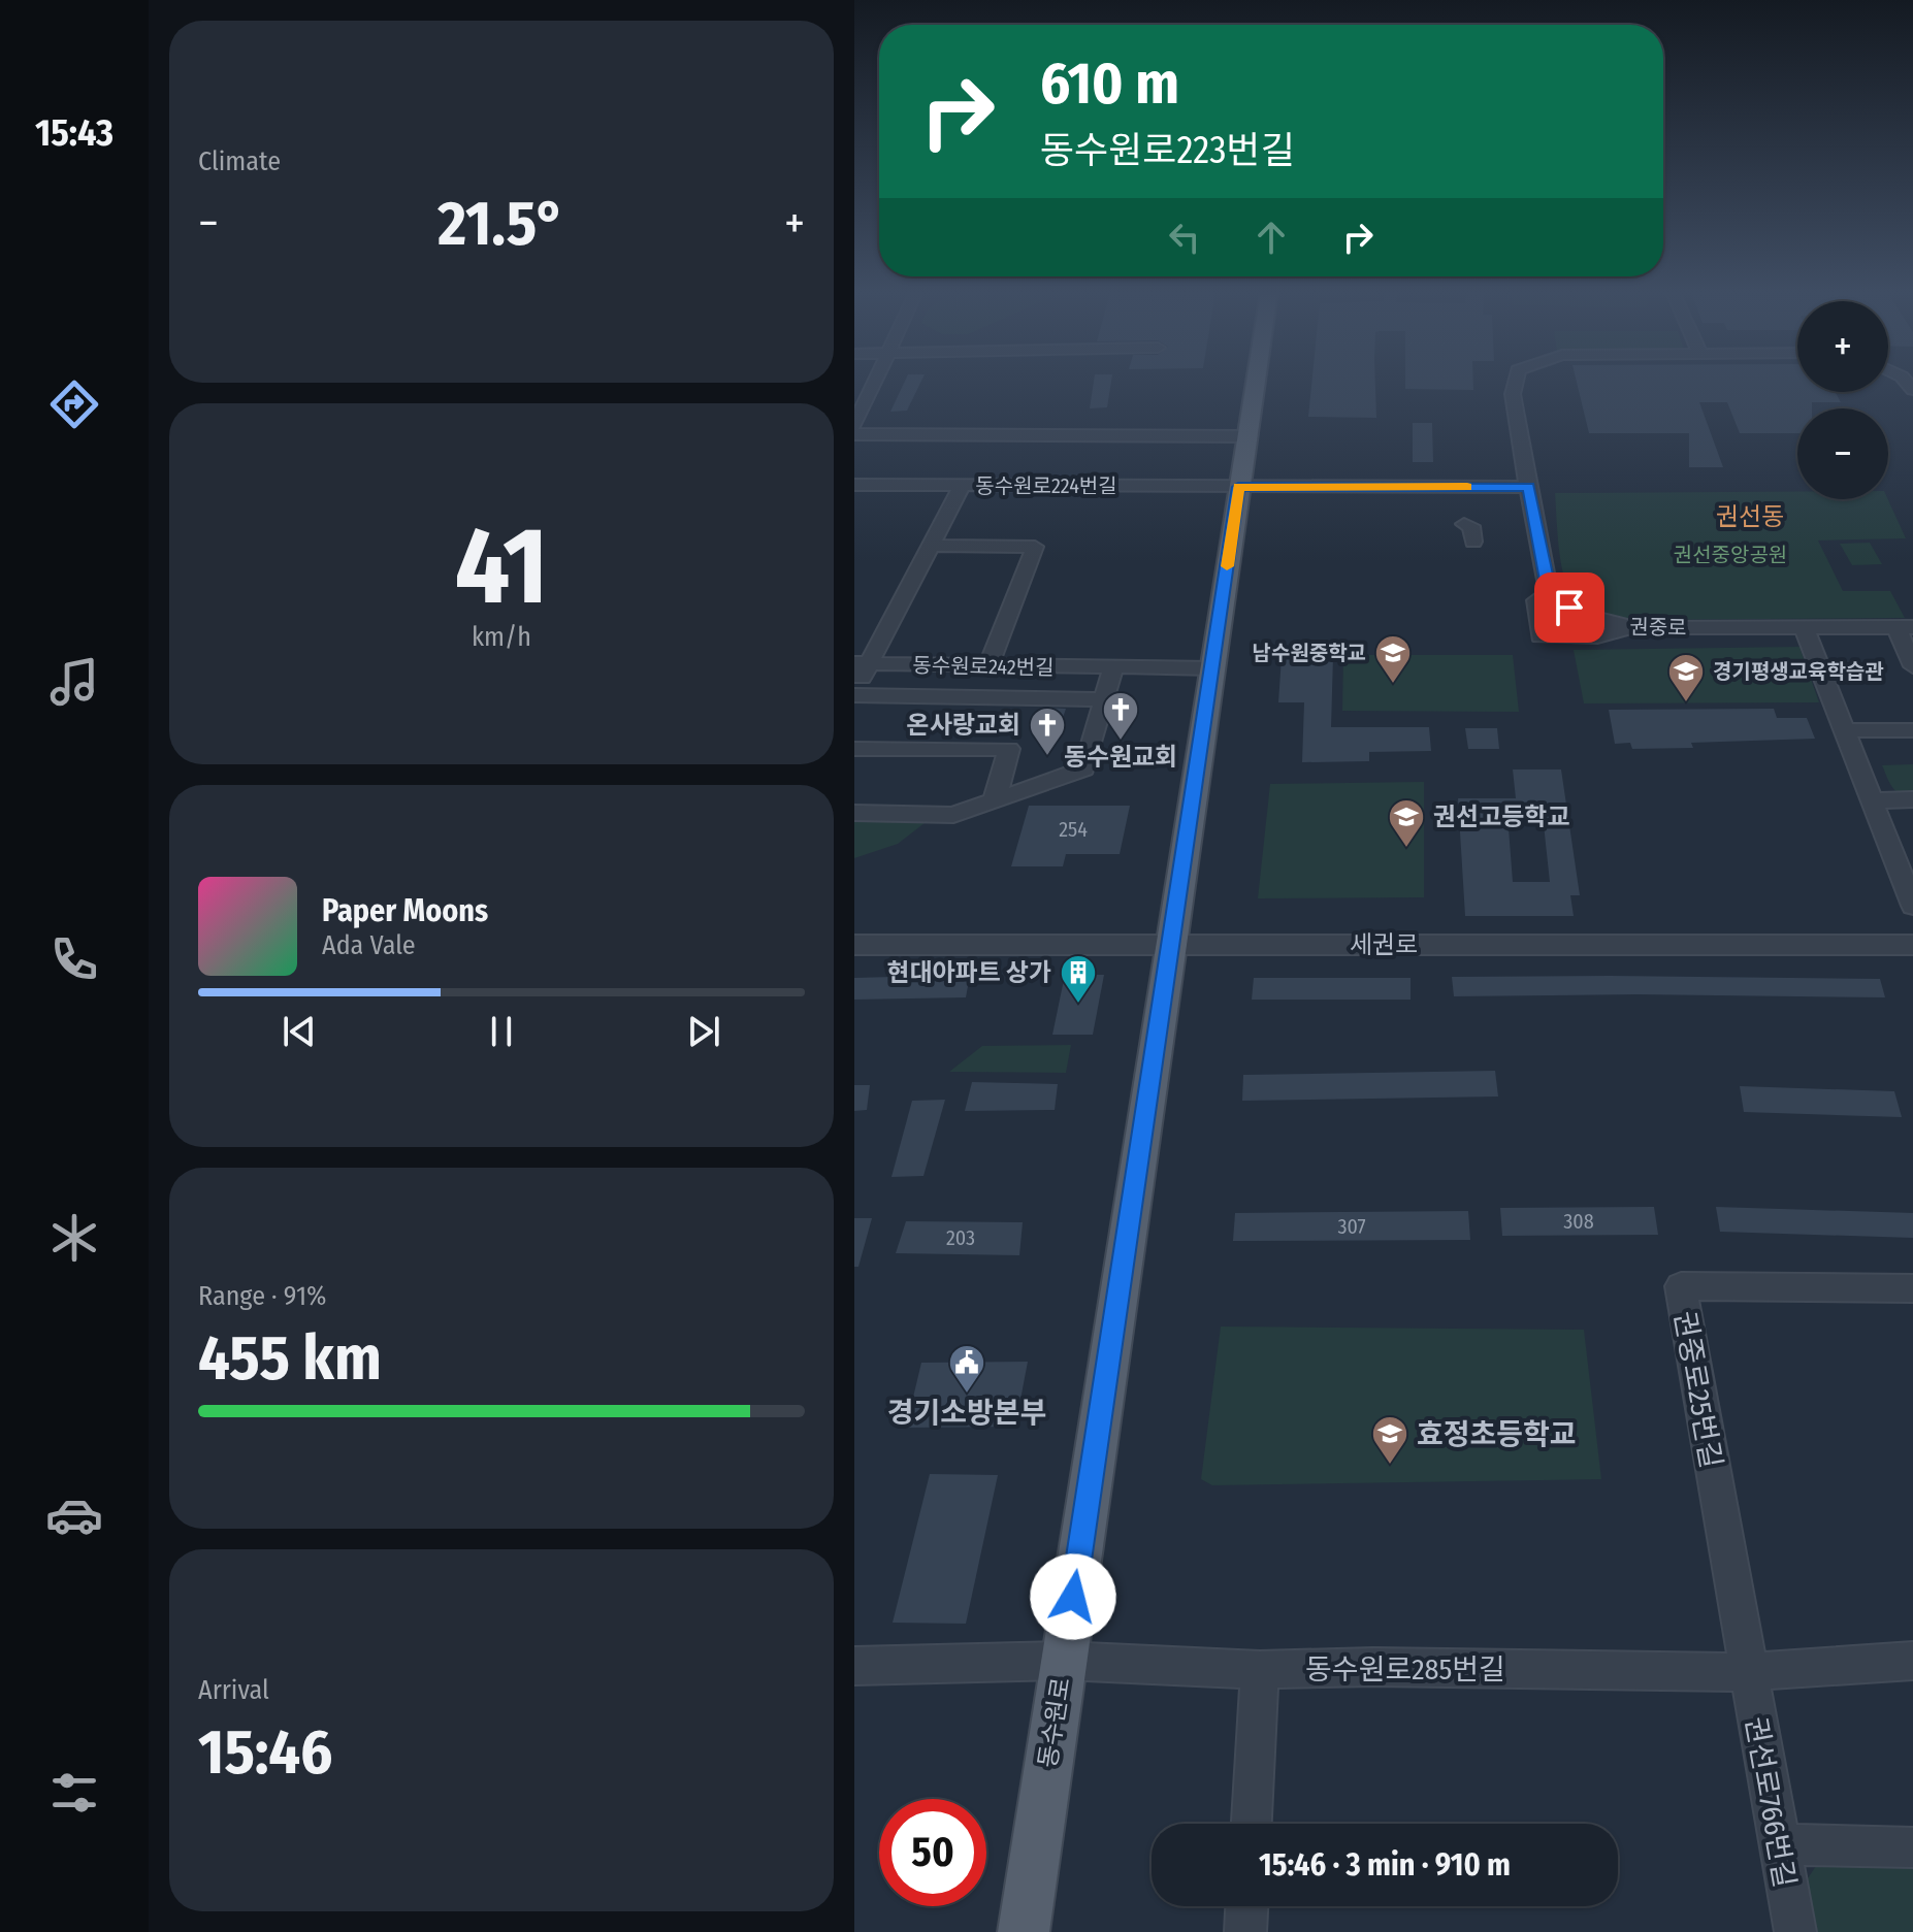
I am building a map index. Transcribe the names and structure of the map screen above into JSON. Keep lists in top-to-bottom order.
{
  "streets": {
    "main road": ["동수원로"],
    "street": [
      "동수원로224번길",
      "권중로",
      "동수원로242번길",
      "세권로",
      "권중로25번길",
      "동수원로285번길",
      "권선로766번길"
    ]
  },
  "crossings": [
    ["동수원로224번길", "동수원로"],
    ["동수원로242번길", "동수원로"],
    ["세권로", "동수원로"],
    ["권중로25번길", "동수원로285번길"],
    ["권중로25번길", "권선로766번길"],
    ["동수원로285번길", "동수원로"],
    ["동수원로285번길", "권선로766번길"]
  ],
  "districts": ["권선동"],
  "parks": ["권선중앙공원"],
  "places": {
    "school or university": [
      "남수원중학교",
      "경기평생교육학습관",
      "권선고등학교",
      "효정초등학교"
    ],
    "church": ["동수원교회", "온사랑교회"],
    "building": ["현대아파트 상가"],
    "public building": ["경기소방본부"]
  },
  "house_numbers": [
    "254",
    "308",
    "307",
    "203"
  ],
  "page": {
    "tabs": "15:43",
    "tile": [
      "Climate",
      ["41", "km/h"],
      ["Range · 91%", "455 km"],
      ["Arrival", "15:46"]
    ],
    "turn": ["610 m", "동수원로223번길"],
    "heat": ["−", "21.5°", "+"],
    "map_buttons": ["+", "−"],
    "song": ["Paper Moons", "Ada Vale"],
    "limit": "50",
    "trip": "15:46 · 3 min · 910 m"
  }
}
